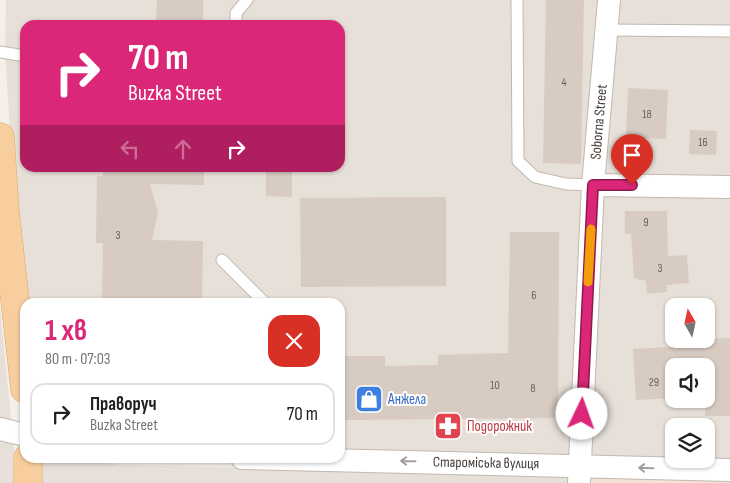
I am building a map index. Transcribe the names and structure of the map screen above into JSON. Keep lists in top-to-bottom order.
{
  "streets": {
    "street": ["Soborna Street", "Староміська вулиця"]
  },
  "crossings": [
    ["Soborna Street", "Староміська вулиця"]
  ],
  "one_way": ["Староміська вулиця"],
  "places": {
    "shop": ["Анжела"],
    "pharmacy": ["Подорожник"]
  },
  "house_numbers": [
    "4",
    "18",
    "16",
    "9",
    "3",
    "3",
    "6",
    "29",
    "10",
    "8"
  ],
  "north": "top",
  "page": {
    "turn": ["70 m", "Buzka Street"],
    "heading": ["1 хв", "80 m · 07:03"],
    "list": [
      {
        "name": "Праворуч",
        "note": "Buzka Street",
        "value": "70 m"
      }
    ]
  }
}
